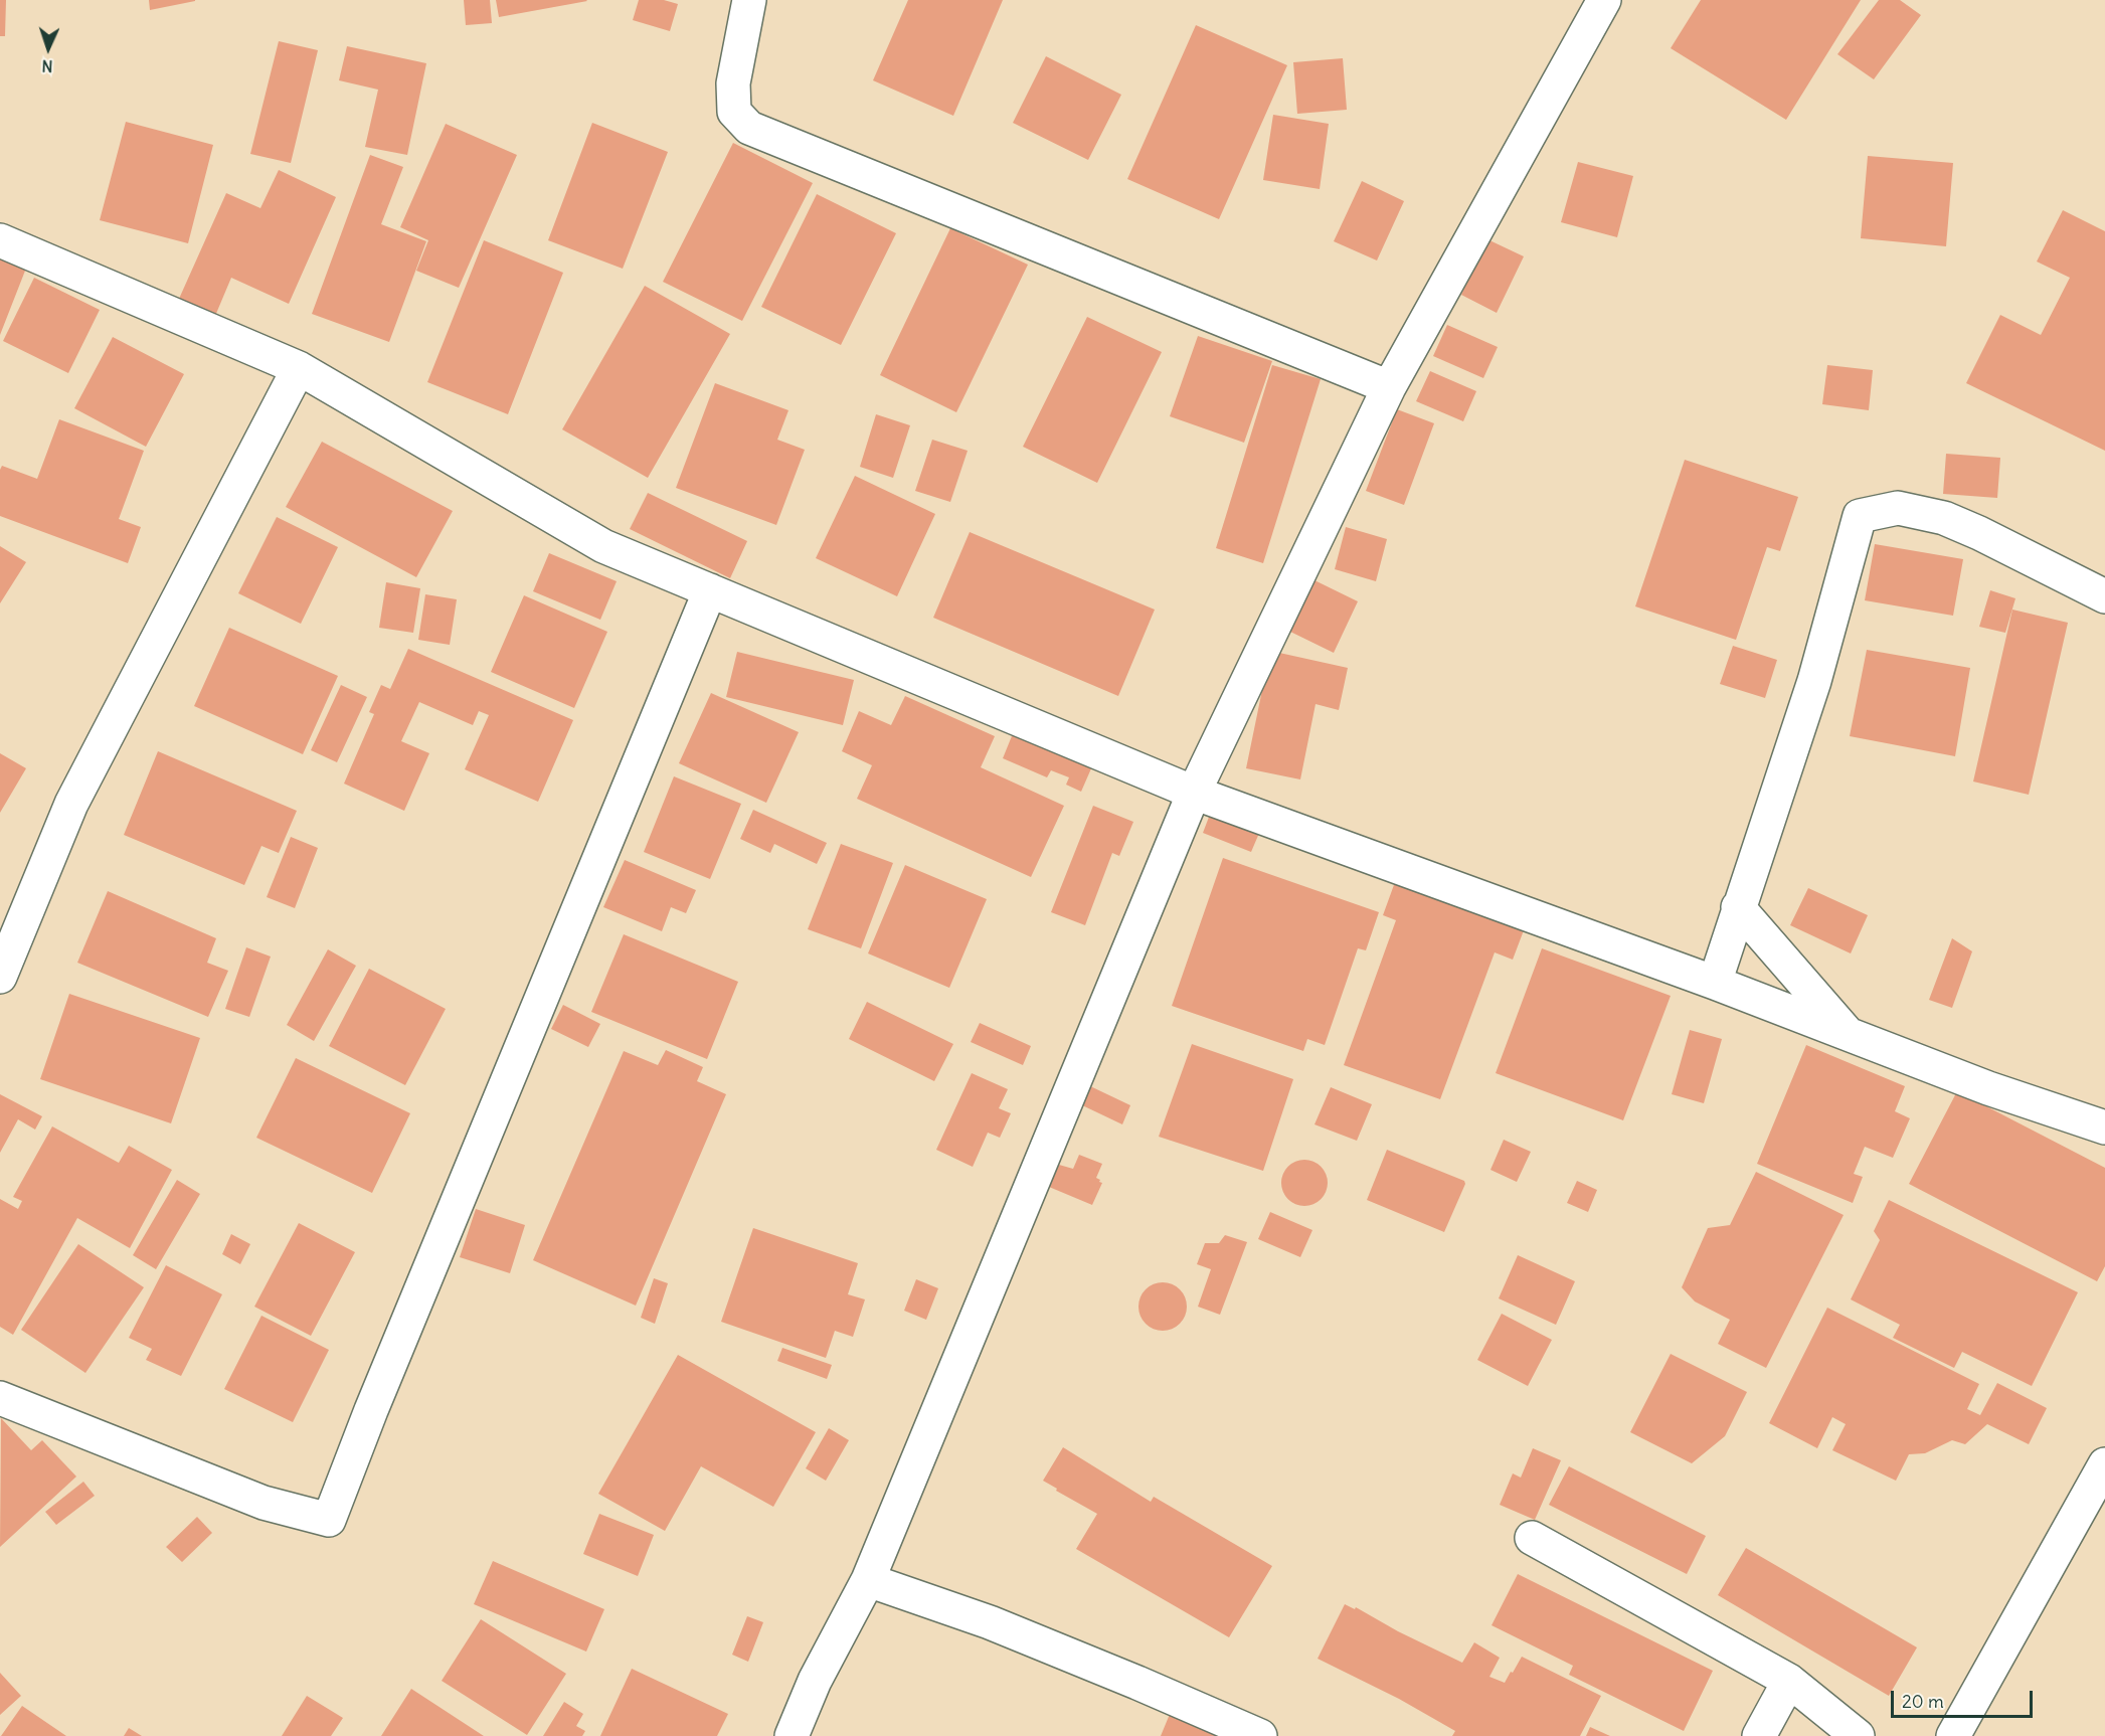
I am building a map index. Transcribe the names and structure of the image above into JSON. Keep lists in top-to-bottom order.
{
  "scale_bar": "20 m",
  "north": "bottom"
}
